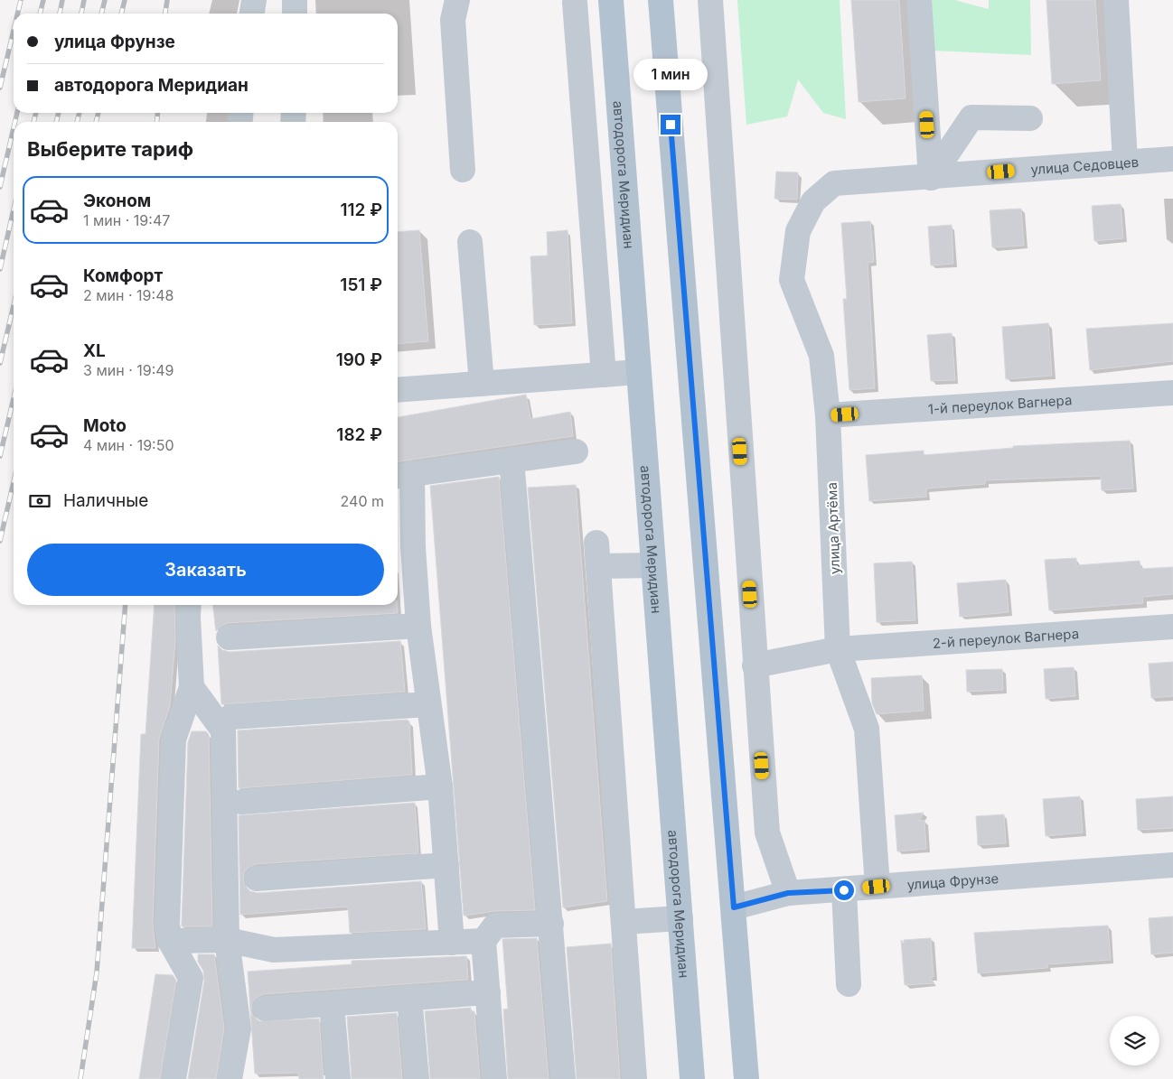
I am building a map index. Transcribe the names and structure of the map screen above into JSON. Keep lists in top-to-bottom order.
{
  "streets": {
    "main road": ["автодорога Меридиан"],
    "street": [
      "улица Седовцев",
      "1-й переулок Вагнера",
      "улица Артёма",
      "2-й переулок Вагнера",
      "улица Фрунзе"
    ]
  },
  "crossings": [
    ["улица Седовцев", "улица Артёма"],
    ["1-й переулок Вагнера", "улица Артёма"],
    ["улица Артёма", "2-й переулок Вагнера"],
    ["улица Артёма", "улица Фрунзе"]
  ],
  "page": {
    "banner": ["улица Фрунзе", "автодорога Меридиан"],
    "bubble": "1 мин",
    "heading": "Выберите тариф",
    "list": [
      {
        "name": "Эконом",
        "note": "1 мин · 19:47",
        "value": "112 ₽"
      },
      {
        "name": "Комфорт",
        "note": "2 мин · 19:48",
        "value": "151 ₽"
      },
      {
        "name": "XL",
        "note": "3 мин · 19:49",
        "value": "190 ₽"
      },
      {
        "name": "Moto",
        "note": "4 мин · 19:50",
        "value": "182 ₽"
      }
    ],
    "pay": ["Наличные", "240 m"],
    "buttons": "Заказать"
  }
}
